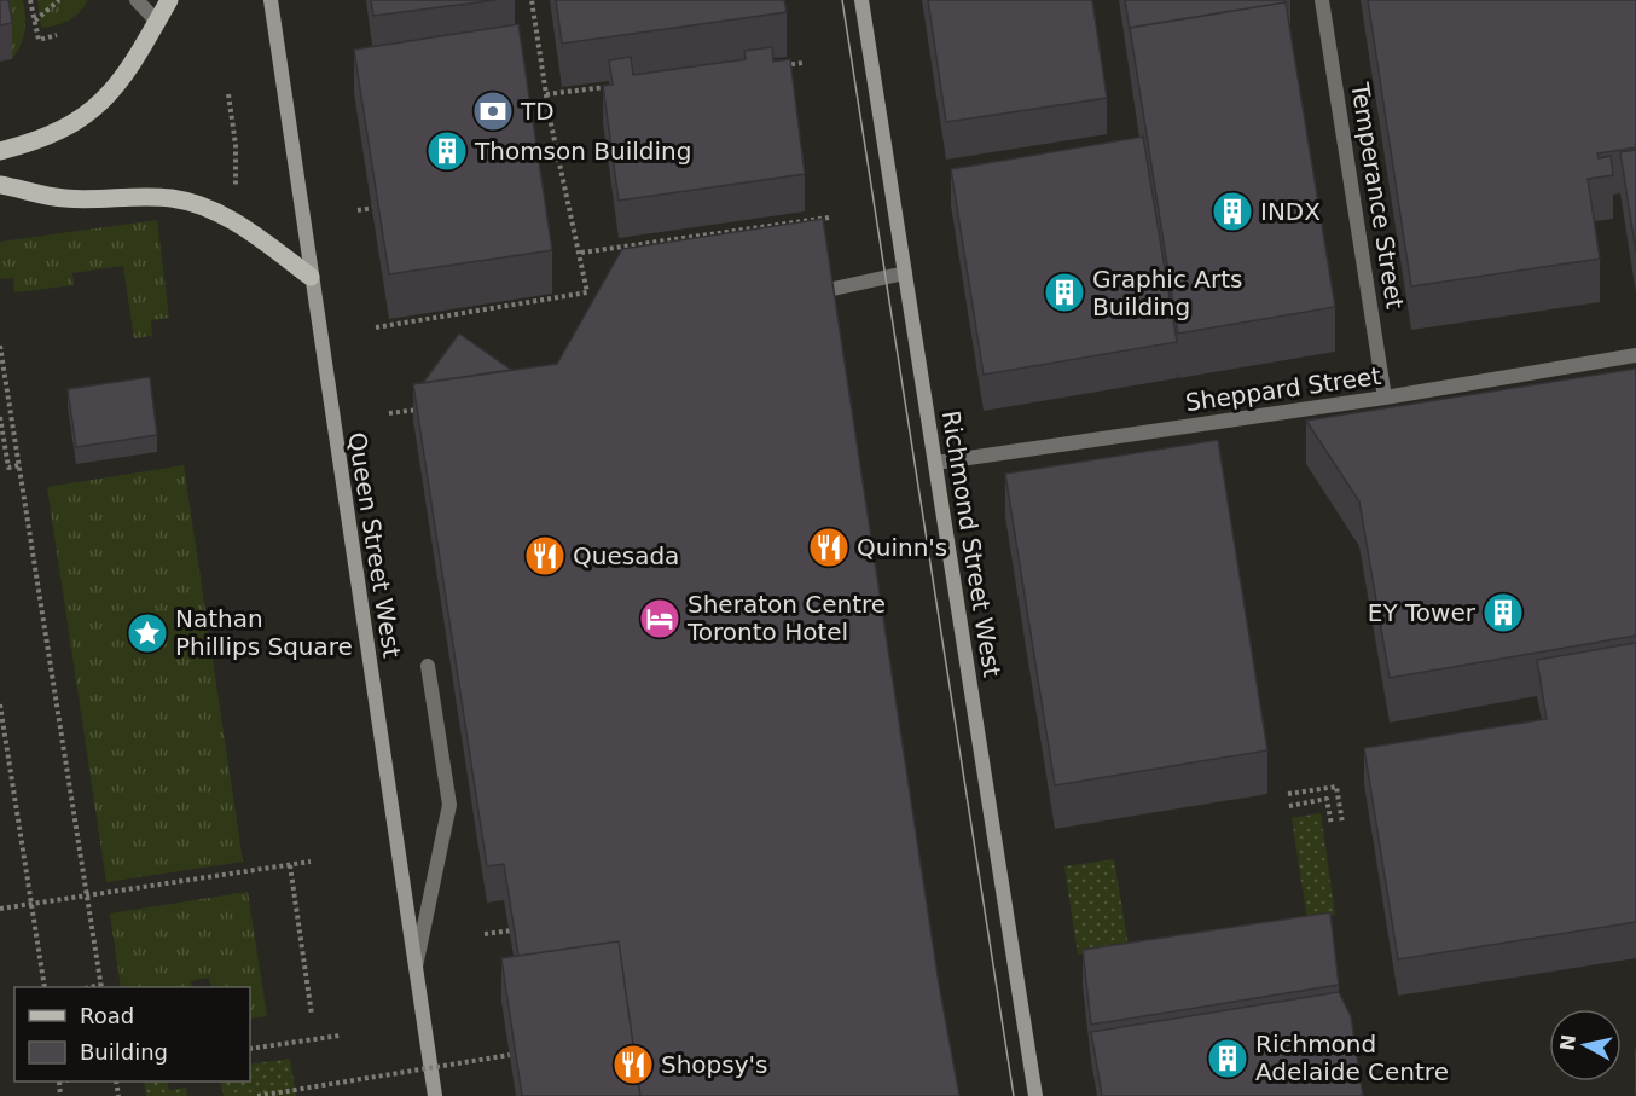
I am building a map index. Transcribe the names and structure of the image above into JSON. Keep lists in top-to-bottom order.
{
  "streets": {
    "main road": ["Richmond Street West", "Queen Street West"],
    "street": ["Temperance Street", "Sheppard Street"]
  },
  "crossings": [
    ["Temperance Street", "Sheppard Street"],
    ["Sheppard Street", "Richmond Street West"]
  ],
  "places": {
    "bank": ["TD"],
    "building": [
      "Thomson Building",
      "INDX",
      "Graphic Arts Building",
      "EY Tower",
      "Richmond Adelaide Centre"
    ],
    "restaurant": ["Quinn's", "Quesada", "Shopsy's"],
    "hotel": ["Sheraton Centre Toronto Hotel"],
    "place": ["Nathan Phillips Square"]
  },
  "legend": ["Road", "Building"],
  "north": "left"
}
